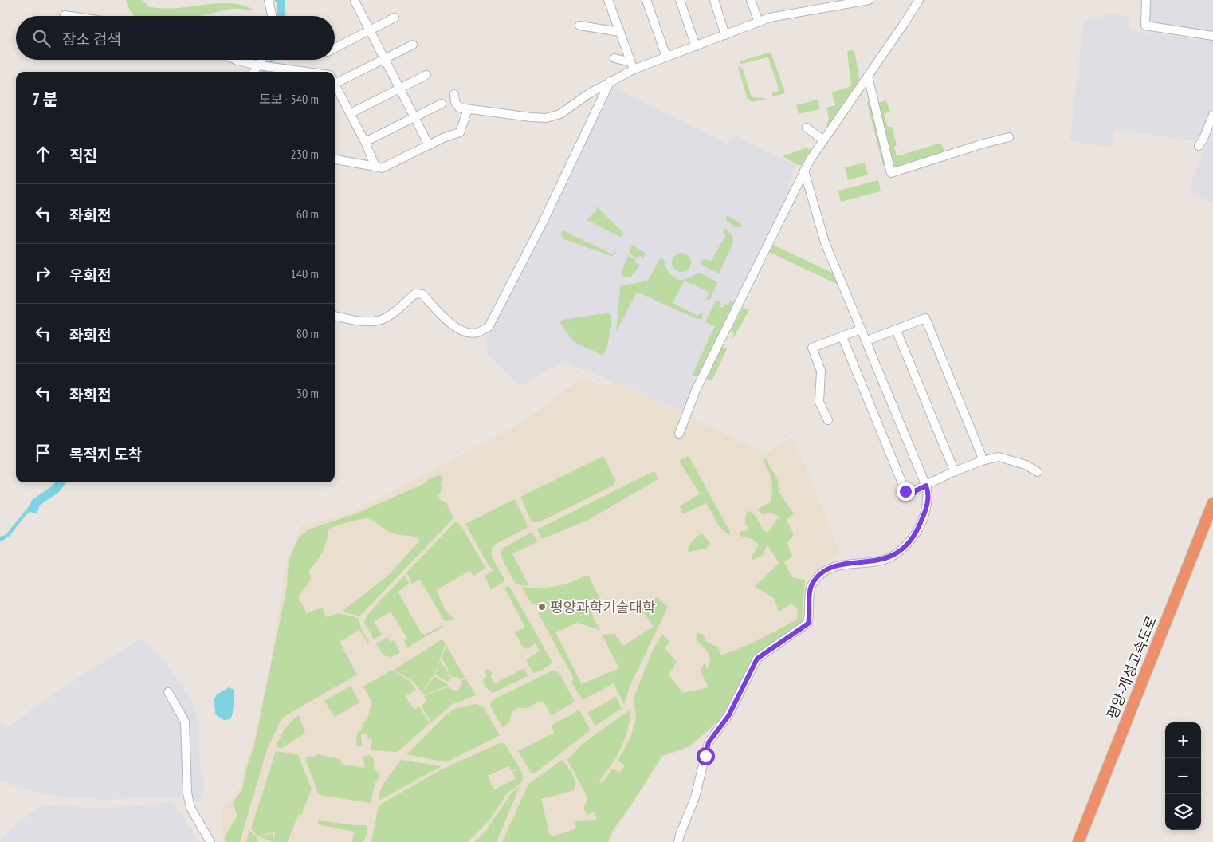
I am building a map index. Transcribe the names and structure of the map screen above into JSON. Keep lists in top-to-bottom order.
{
  "streets": {
    "highway": ["평양-개성고속도로"]
  },
  "places": ["평양과학기술대학"],
  "page": {
    "search": "장소 검색",
    "heading": ["7 분", "도보 · 540 m"],
    "list": [
      ["직진", "230 m"],
      ["좌회전", "60 m"],
      ["우회전", "140 m"],
      ["좌회전", "80 m"],
      ["좌회전", "30 m"],
      "목적지 도착"
    ],
    "map_buttons": ["+", "−"]
  }
}
